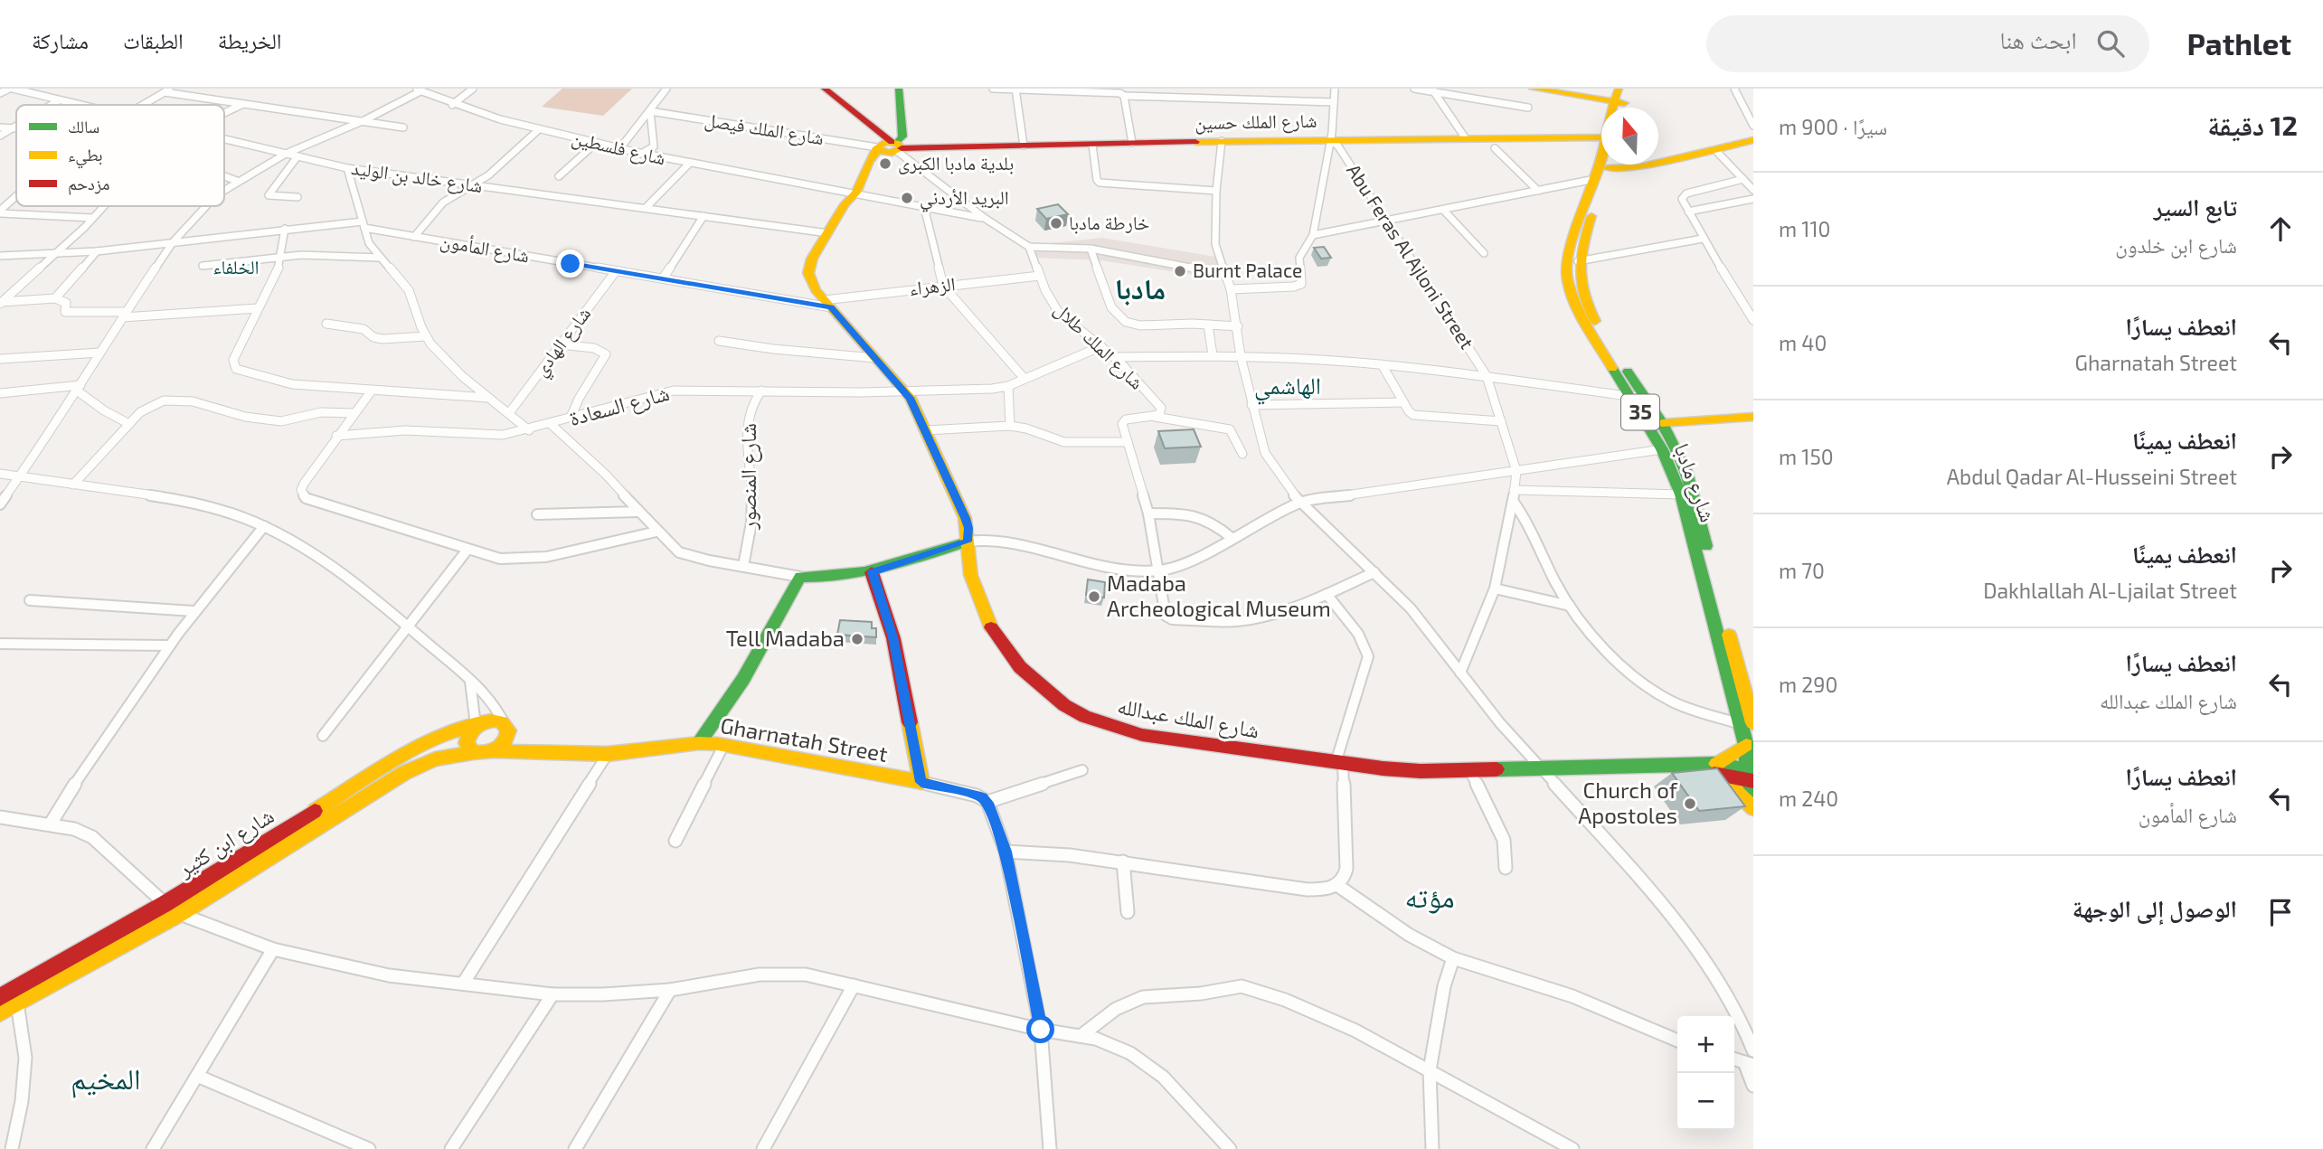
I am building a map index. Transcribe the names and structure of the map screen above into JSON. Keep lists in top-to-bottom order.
{
  "streets": {
    "main road": [
      "شارع الملك حسين",
      "35",
      "شارع مادبا",
      "شارع الملك عبدالله",
      "Gharnatah Street",
      "شارع ابن كثير"
    ],
    "street": [
      "شارع الملك فيصل",
      "شارع فلسطين",
      "شارع خالد بن الوليد",
      "شارع المأمون",
      "Abu Feras Al Ajloni Street",
      "الزهراء",
      "شارع الهادي",
      "شارع الملك طلال",
      "شارع السعادة",
      "شارع المنصور"
    ]
  },
  "crossings": [
    ["شارع الملك حسين", "شارع الملك فيصل"],
    ["شارع الملك حسين", "Abu Feras Al Ajloni Street"],
    ["شارع المأمون", "الزهراء"],
    ["شارع المأمون", "شارع الهادي"],
    ["شارع المأمون", "شارع الملك عبدالله"],
    ["الزهراء", "شارع الملك طلال"],
    ["الزهراء", "شارع الملك عبدالله"],
    ["شارع الملك طلال", "شارع السعادة"],
    ["شارع السعادة", "شارع المنصور"],
    ["شارع السعادة", "شارع الملك عبدالله"],
    ["شارع مادبا", "شارع الملك عبدالله"],
    ["Gharnatah Street", "شارع ابن كثير"]
  ],
  "districts": [
    "الخلفاء",
    "مادبا",
    "الهاشمي",
    "مؤته",
    "المخيم"
  ],
  "places": [
    "بلدية مادبا الكبرى",
    "البريد الأردني",
    "خارطة مادبا",
    "Burnt Palace",
    "Madaba Archeological Museum",
    "Tell Madaba",
    "Church of Apostoles"
  ],
  "legend": ["سالك", "بطيء", "مزدحم"],
  "north": "top",
  "page": {
    "header": "Pathlet",
    "search": "ابحث هنا",
    "nav": ["الخريطة", "الطبقات", "مشاركة"],
    "heading": ["12 دقيقة", "سيرًا · 900 m"],
    "list": [
      ["تابع السير", "شارع ابن خلدون", "110 m"],
      ["انعطف يسارًا", "Gharnatah Street", "40 m"],
      ["انعطف يمينًا", "Abdul Qadar Al-Husseini Street", "150 m"],
      ["انعطف يمينًا", "Dakhlallah Al-Ljailat Street", "70 m"],
      ["انعطف يسارًا", "شارع الملك عبدالله", "290 m"],
      ["انعطف يسارًا", "شارع المأمون", "240 m"],
      "الوصول إلى الوجهة"
    ],
    "map_buttons": ["+", "−"]
  }
}
